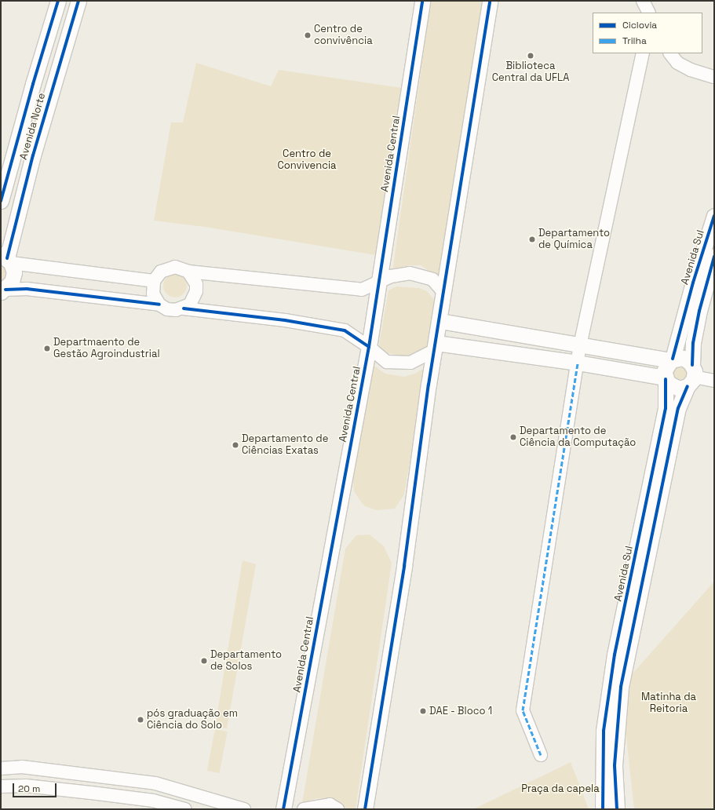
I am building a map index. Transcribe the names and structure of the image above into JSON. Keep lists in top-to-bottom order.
{
  "streets": {
    "street": ["Avenida Norte", "Avenida Central", "Avenida Sul"]
  },
  "parks": ["Centro de Convivencia", "Matinha da Reitoria", "Praça da capela"],
  "places": [
    "Centro de convivência",
    "Biblioteca Central da UFLA",
    "Departamento de Química",
    "Departmaento de Gestão Agroindustrial",
    "Departamento de Ciência da Computação",
    "Departamento de Ciências Exatas",
    "Departamento de Solos",
    "DAE - Bloco 1",
    "pós graduação em Ciência do Solo"
  ],
  "legend": ["Ciclovia", "Trilha"],
  "scale_bar": "20 m"
}
